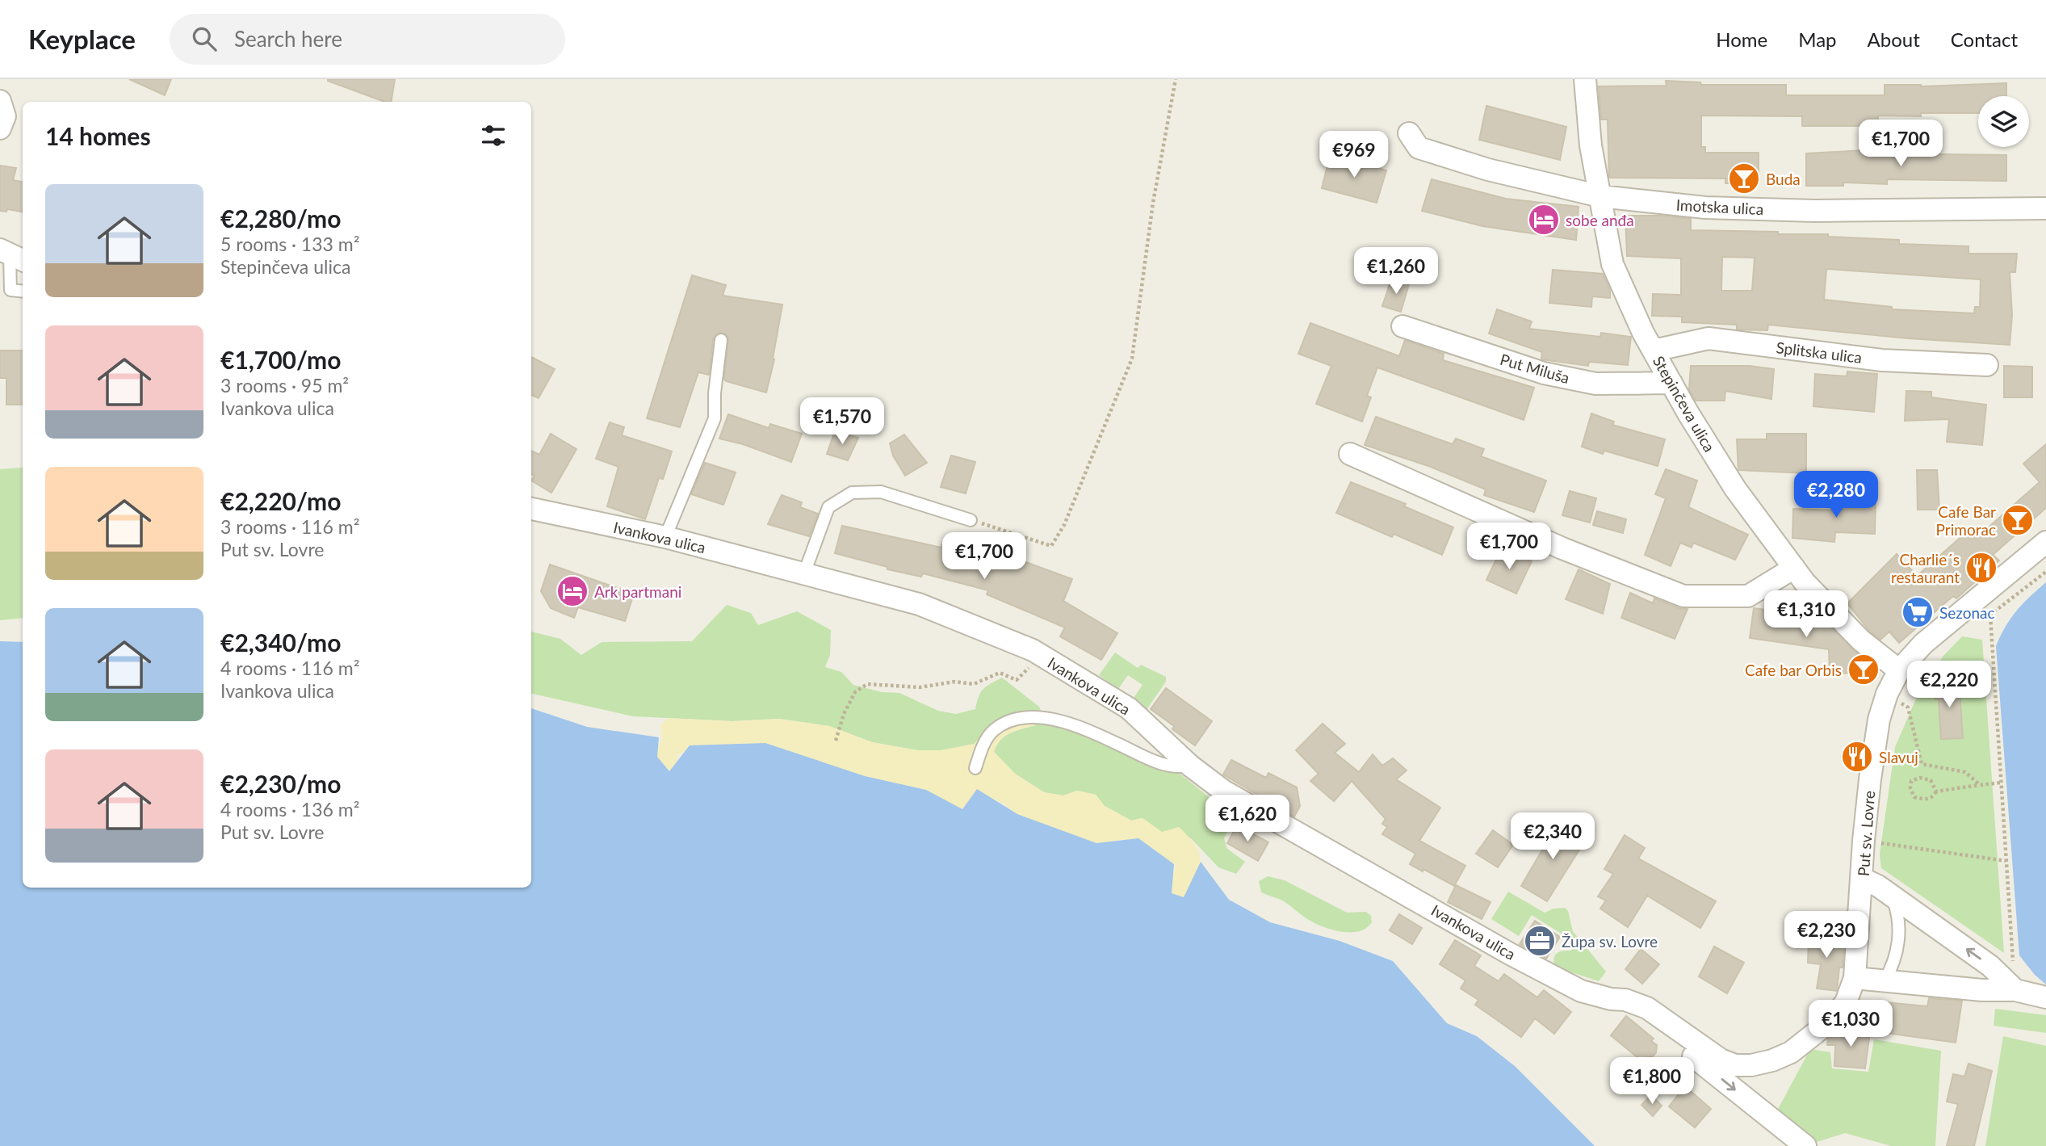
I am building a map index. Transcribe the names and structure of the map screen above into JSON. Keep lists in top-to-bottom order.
{
  "streets": {
    "street": [
      "Imotska ulica",
      "Splitska ulica",
      "Put Miluša",
      "Stepinčeva ulica",
      "Ivankova ulica",
      "Put sv. Lovre"
    ]
  },
  "crossings": [
    ["Imotska ulica", "Stepinčeva ulica"],
    ["Splitska ulica", "Stepinčeva ulica"],
    ["Put Miluša", "Stepinčeva ulica"],
    ["Stepinčeva ulica", "Put sv. Lovre"],
    ["Ivankova ulica", "Put sv. Lovre"]
  ],
  "places": {
    "bar": ["Buda", "Cafe Bar Primorac", "Cafe bar Orbis"],
    "hotel": ["sobe anđa", "Ark partmani"],
    "restaurant": ["Charlie´s restaurant", "Slavuj"],
    "supermarket": ["Sezonac"],
    "office": ["Župa sv. Lovre"]
  },
  "page": {
    "header": "Keyplace",
    "search": "Search here",
    "nav": [
      "Home",
      "Map",
      "About",
      "Contact"
    ],
    "heading": "14 homes",
    "price": [
      "€1,700",
      "€969",
      "€1,260",
      "€1,570",
      "€2,280",
      "€1,700",
      "€1,700",
      "€1,310",
      "€2,220",
      "€1,620",
      "€2,340",
      "€2,230",
      "€1,030",
      "€1,800"
    ],
    "list": [
      {
        "name": "€2,280/mo",
        "note": "5 rooms · 133 m² · Stepinčeva ulica"
      },
      {
        "name": "€1,700/mo",
        "note": "3 rooms · 95 m² · Ivankova ulica"
      },
      {
        "name": "€2,220/mo",
        "note": "3 rooms · 116 m² · Put sv. Lovre"
      },
      {
        "name": "€2,340/mo",
        "note": "4 rooms · 116 m² · Ivankova ulica"
      },
      {
        "name": "€2,230/mo",
        "note": "4 rooms · 136 m² · Put sv. Lovre"
      }
    ]
  }
}
